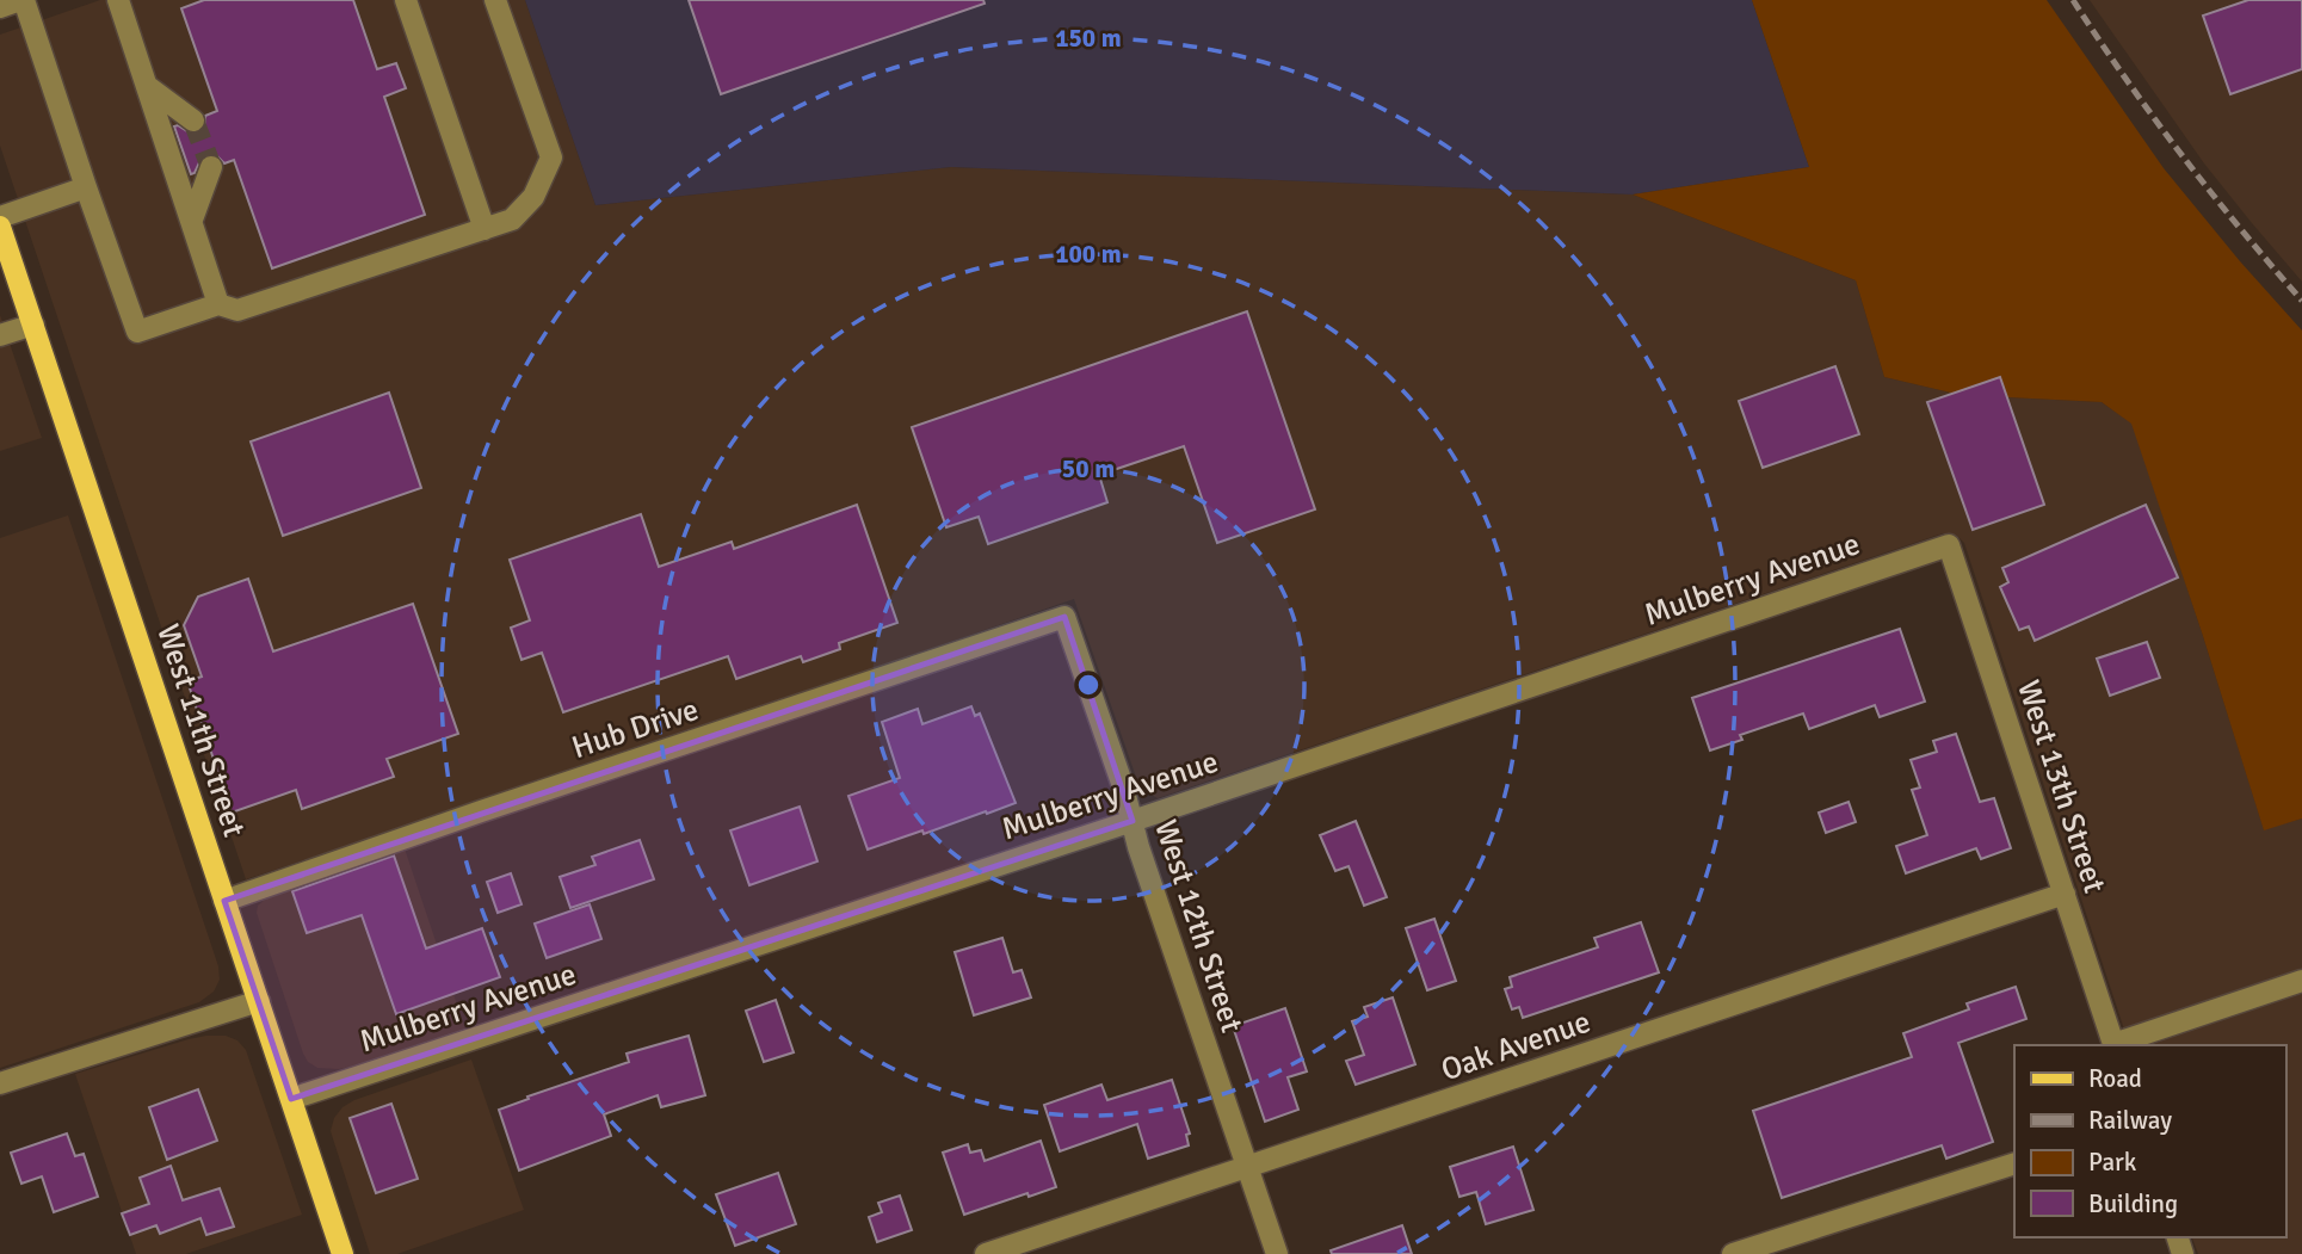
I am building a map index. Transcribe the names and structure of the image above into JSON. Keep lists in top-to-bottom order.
{
  "streets": {
    "main road": ["West 11th Street"],
    "street": [
      "Mulberry Avenue",
      "Hub Drive",
      "West 13th Street",
      "West 12th Street",
      "Oak Avenue"
    ]
  },
  "crossings": [
    ["Mulberry Avenue", "West 11th Street"],
    ["Mulberry Avenue", "West 13th Street"],
    ["Mulberry Avenue", "West 12th Street"],
    ["Hub Drive", "West 11th Street"],
    ["Hub Drive", "West 12th Street"],
    ["West 13th Street", "Oak Avenue"],
    ["West 12th Street", "Oak Avenue"]
  ],
  "legend": [
    "Road",
    "Railway",
    "Park",
    "Building"
  ],
  "rings": ["150 m", "100 m", "50 m"]
}
